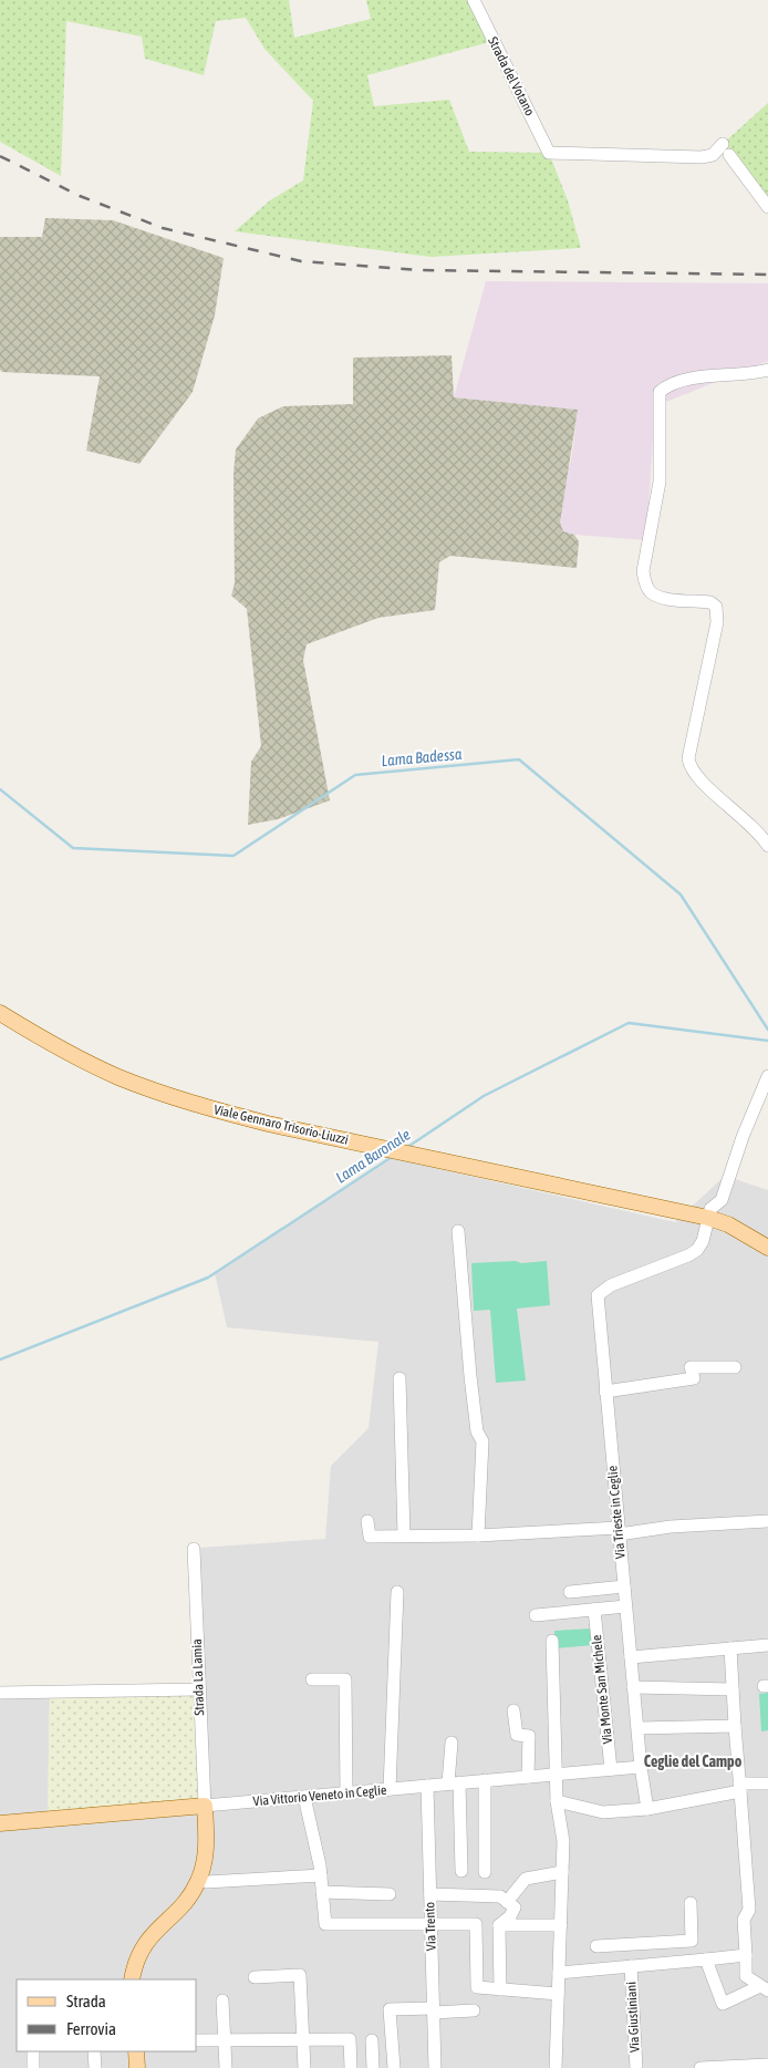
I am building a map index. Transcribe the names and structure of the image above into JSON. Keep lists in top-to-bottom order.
{
  "streets": {
    "main road": ["Viale Gennaro Trisorio-Liuzzi", "Via Vittorio Veneto in Ceglie"],
    "street": [
      "Strada del Votano",
      "Via Trieste in Ceglie",
      "Strada La Lamia",
      "Via Monte San Michele",
      "Via Trento",
      "Via Giustiniani"
    ]
  },
  "crossings": [
    ["Viale Gennaro Trisorio-Liuzzi", "Via Trieste in Ceglie"],
    ["Via Trieste in Ceglie", "Via Vittorio Veneto in Ceglie"],
    ["Strada La Lamia", "Via Vittorio Veneto in Ceglie"],
    ["Via Monte San Michele", "Via Vittorio Veneto in Ceglie"],
    ["Via Vittorio Veneto in Ceglie", "Via Trento"]
  ],
  "districts": ["Ceglie del Campo"],
  "water": ["Lama Badessa", "Lama Baronale"],
  "legend": ["Strada", "Ferrovia"]
}
